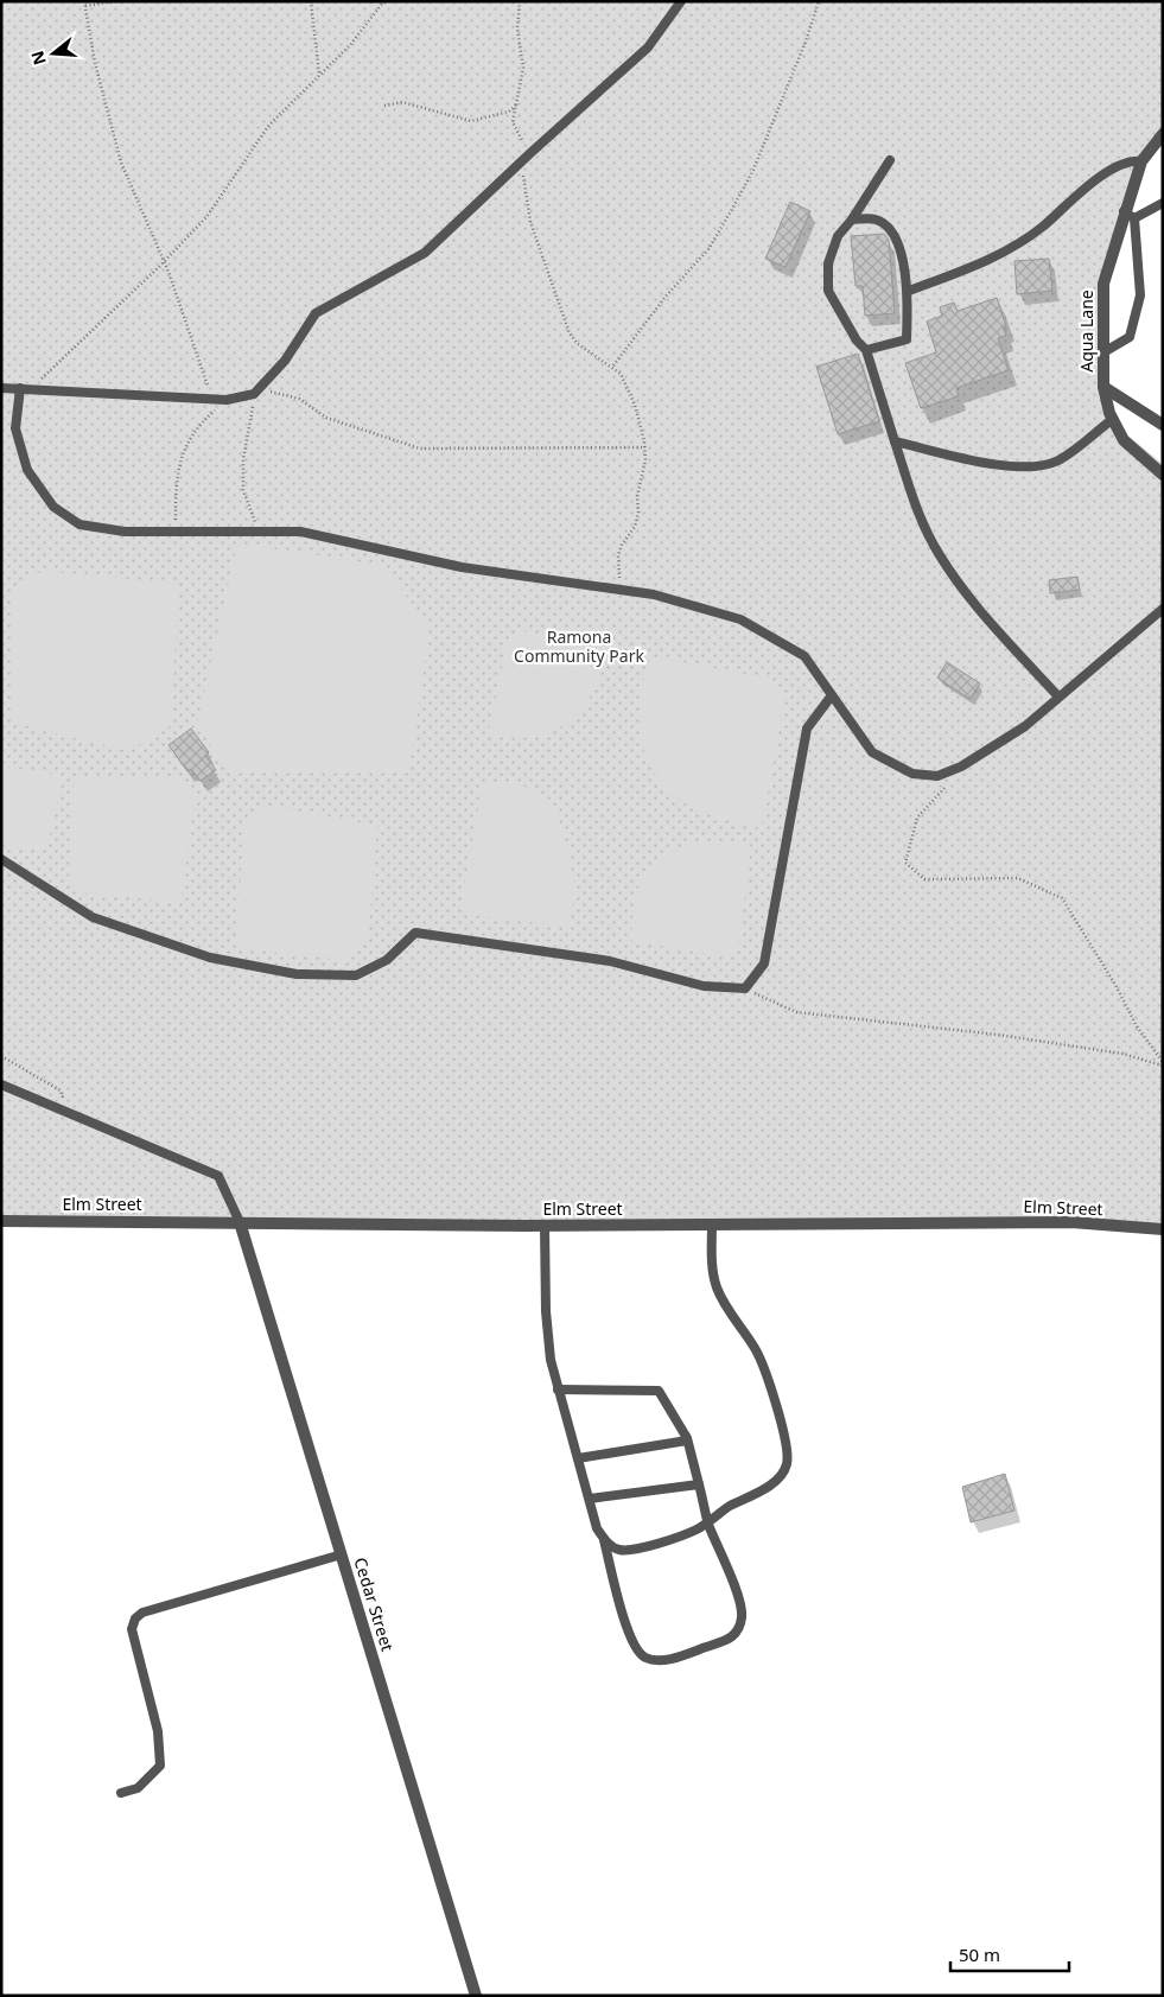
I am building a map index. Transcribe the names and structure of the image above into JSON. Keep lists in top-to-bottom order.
{
  "streets": {
    "street": ["Aqua Lane", "Elm Street", "Cedar Street"]
  },
  "crossings": [
    ["Elm Street", "Cedar Street"]
  ],
  "parks": ["Ramona Community Park"],
  "scale_bar": "50 m",
  "north": "left"
}
